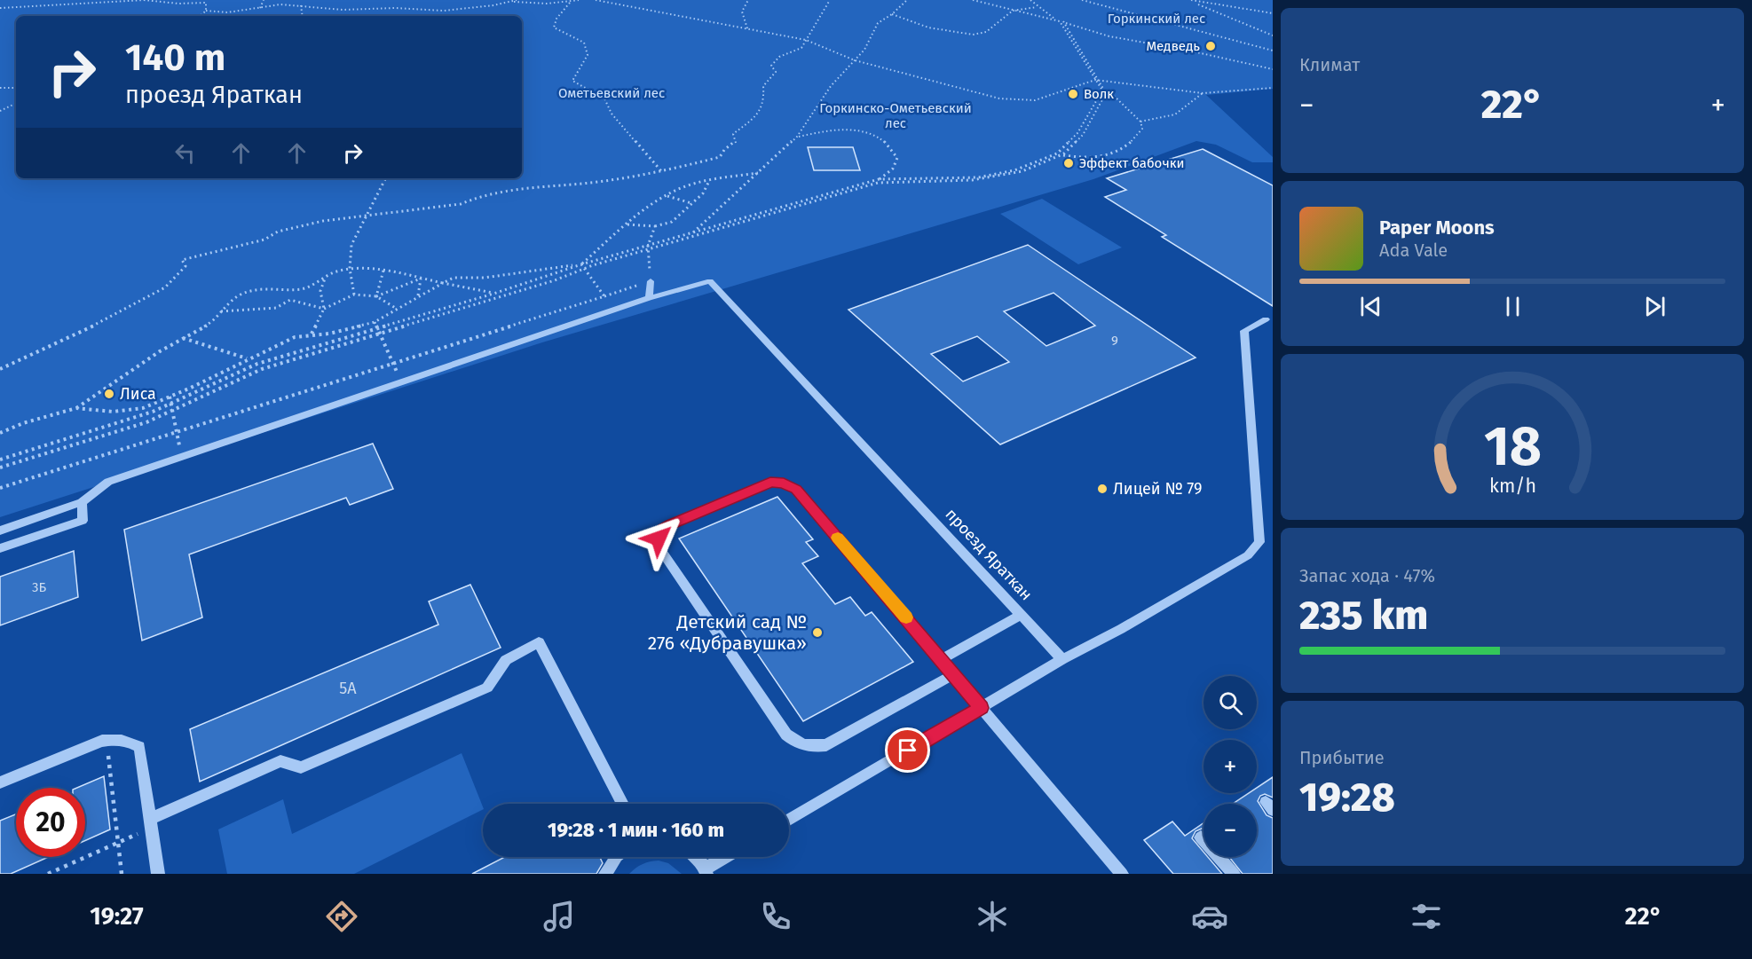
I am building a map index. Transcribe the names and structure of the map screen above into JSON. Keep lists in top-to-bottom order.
{
  "streets": {
    "street": ["проезд Яраткан"]
  },
  "parks": ["Горкинский лес", "Ометьевский лес", "Горкинско-Ометьевский лес"],
  "places": [
    "Медведь",
    "Волк",
    "Эффект бабочки",
    "Лиса",
    "Лицей № 79",
    "Детский сад № 276 «Дубравушка»"
  ],
  "house_numbers": ["9", "3Б", "5А"],
  "page": {
    "tile": [
      "Климат",
      ["Запас хода · 47%", "235 km"],
      ["Прибытие", "19:28"]
    ],
    "turn": ["140 m", "проезд Яраткан"],
    "heat": ["−", "22°", "+"],
    "song": ["Paper Moons", "Ada Vale"],
    "map_buttons": ["+", "−"],
    "limit": "20",
    "trip": "19:28 · 1 мин · 160 m",
    "tabs": ["19:27", "22°"],
    "gauge": ["18", "km/h"]
  }
}
